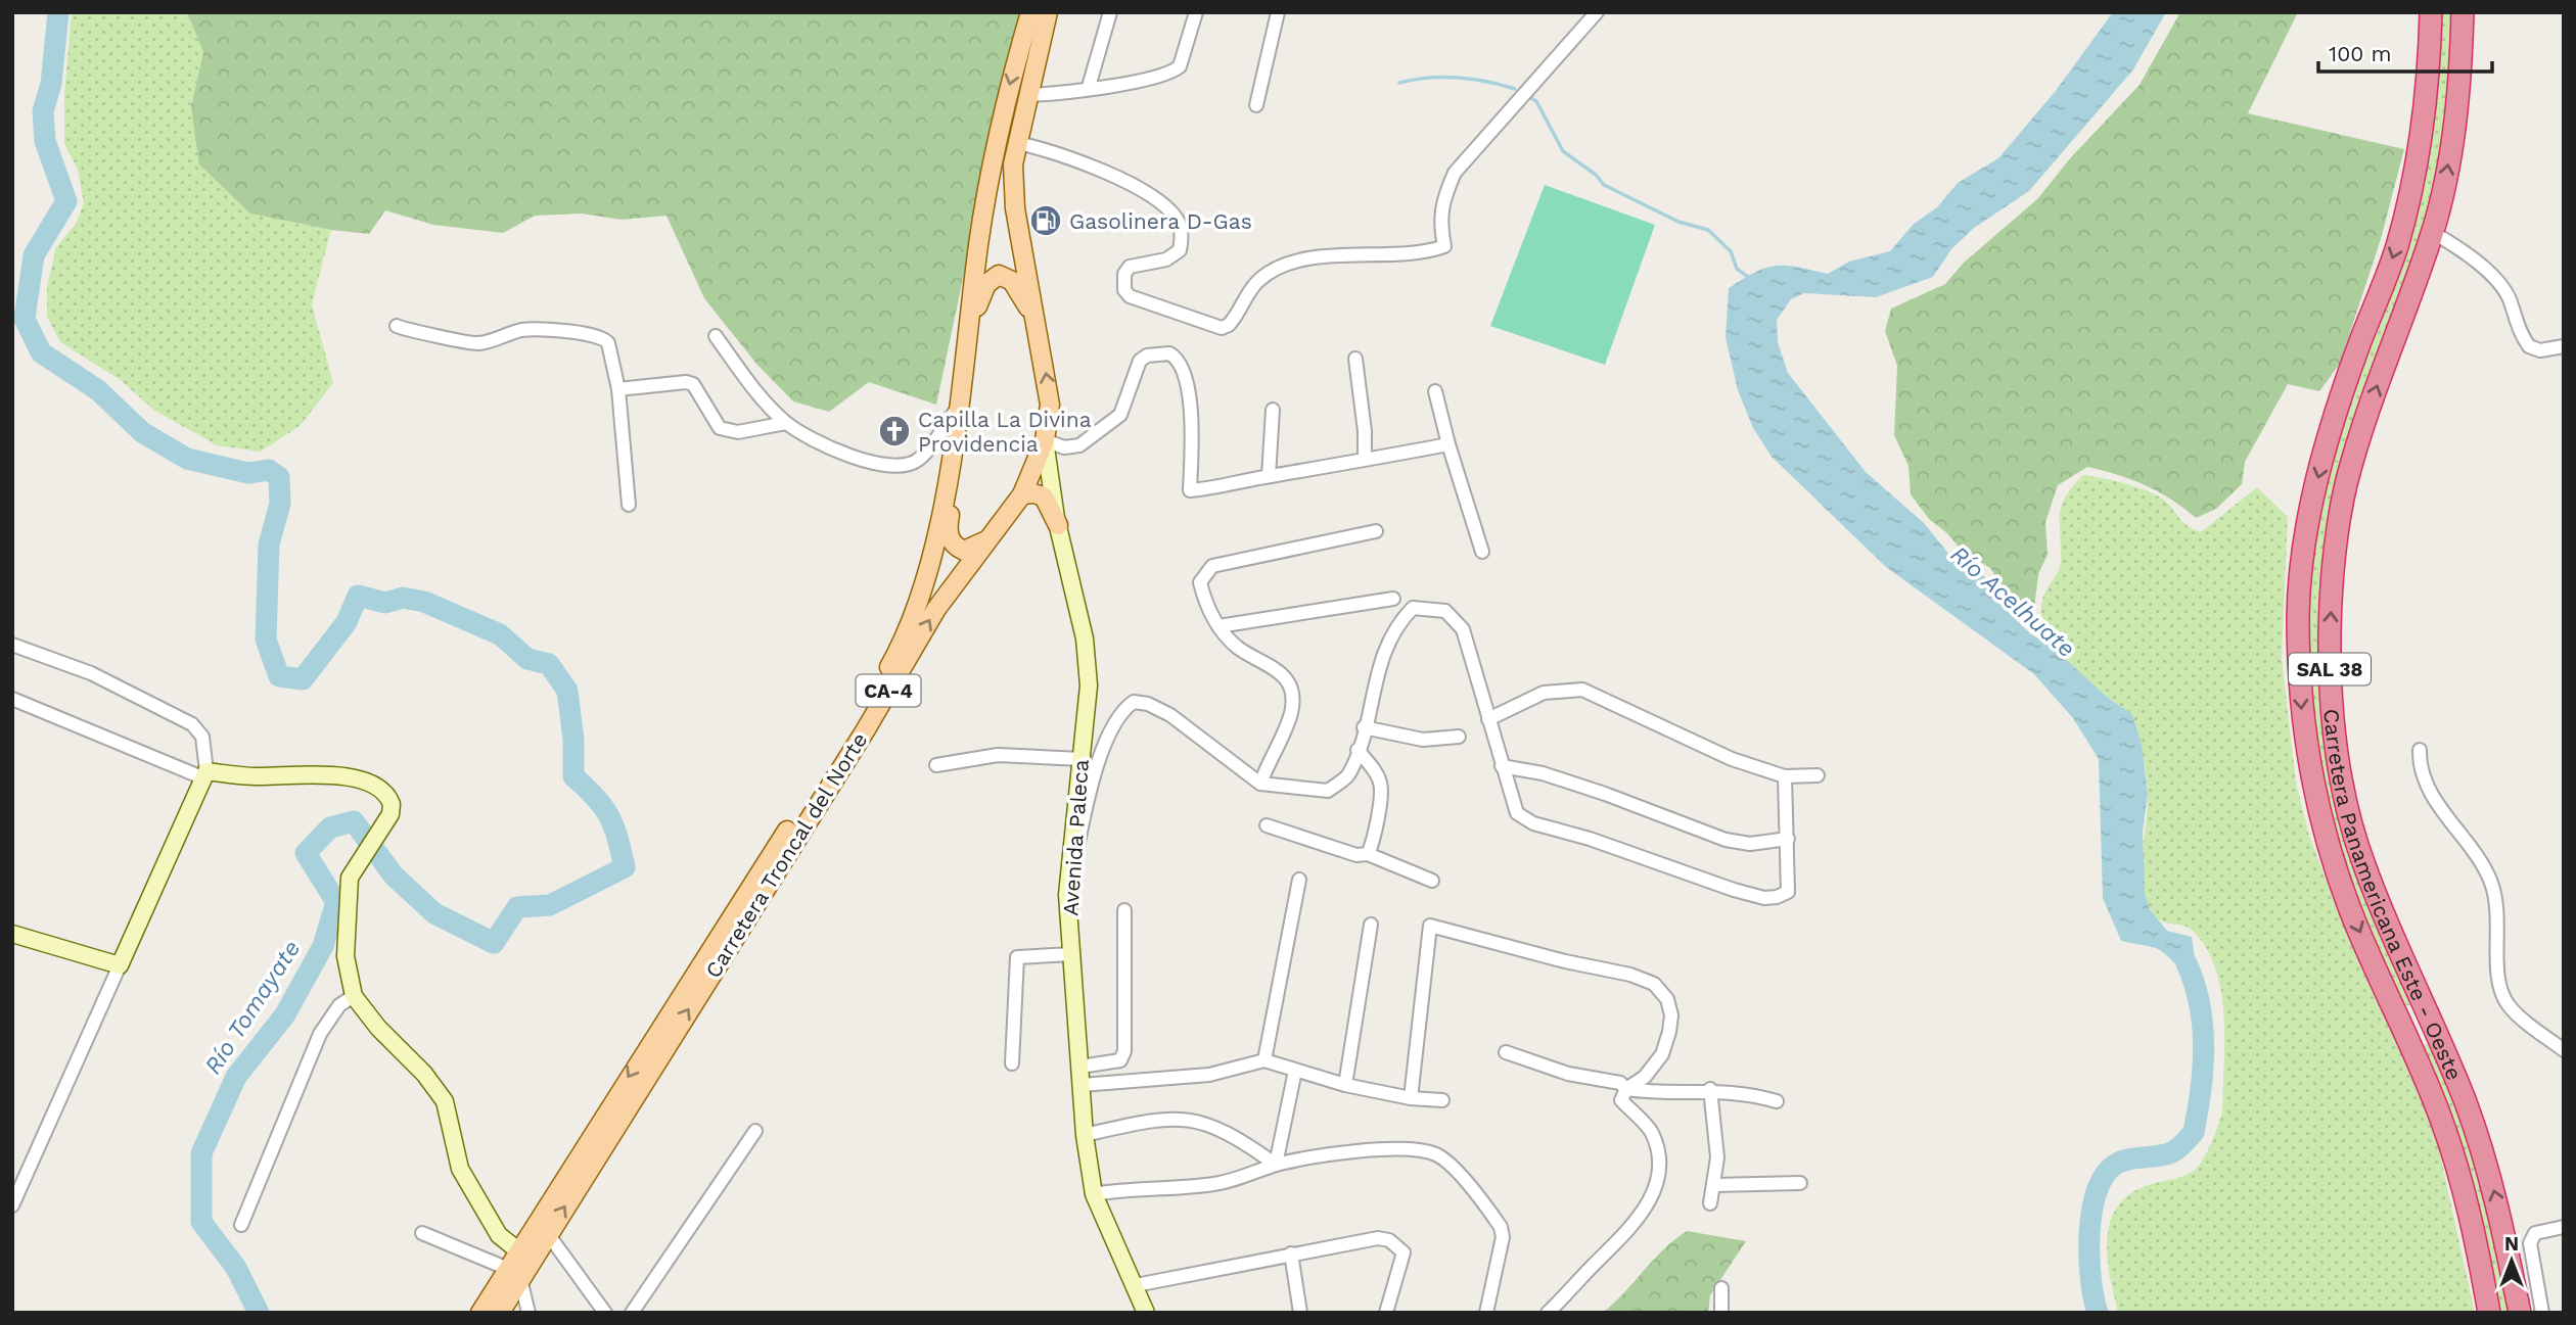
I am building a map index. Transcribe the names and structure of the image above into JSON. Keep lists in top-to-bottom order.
{
  "streets": {
    "highway": ["SAL 38", "Carretera Panamericana Este - Oeste"],
    "main road": ["CA-4", "Carretera Troncal del Norte"],
    "street": ["Avenida Paleca"]
  },
  "crossings": [
    ["Avenida Paleca", "Carretera Troncal del Norte"]
  ],
  "water": ["Río Acelhuate", "Río Tomayate"],
  "places": {
    "fuel station": ["Gasolinera D-Gas"],
    "church": ["Capilla La Divina Providencia"]
  },
  "scale_bar": "100 m",
  "north": "top"
}
